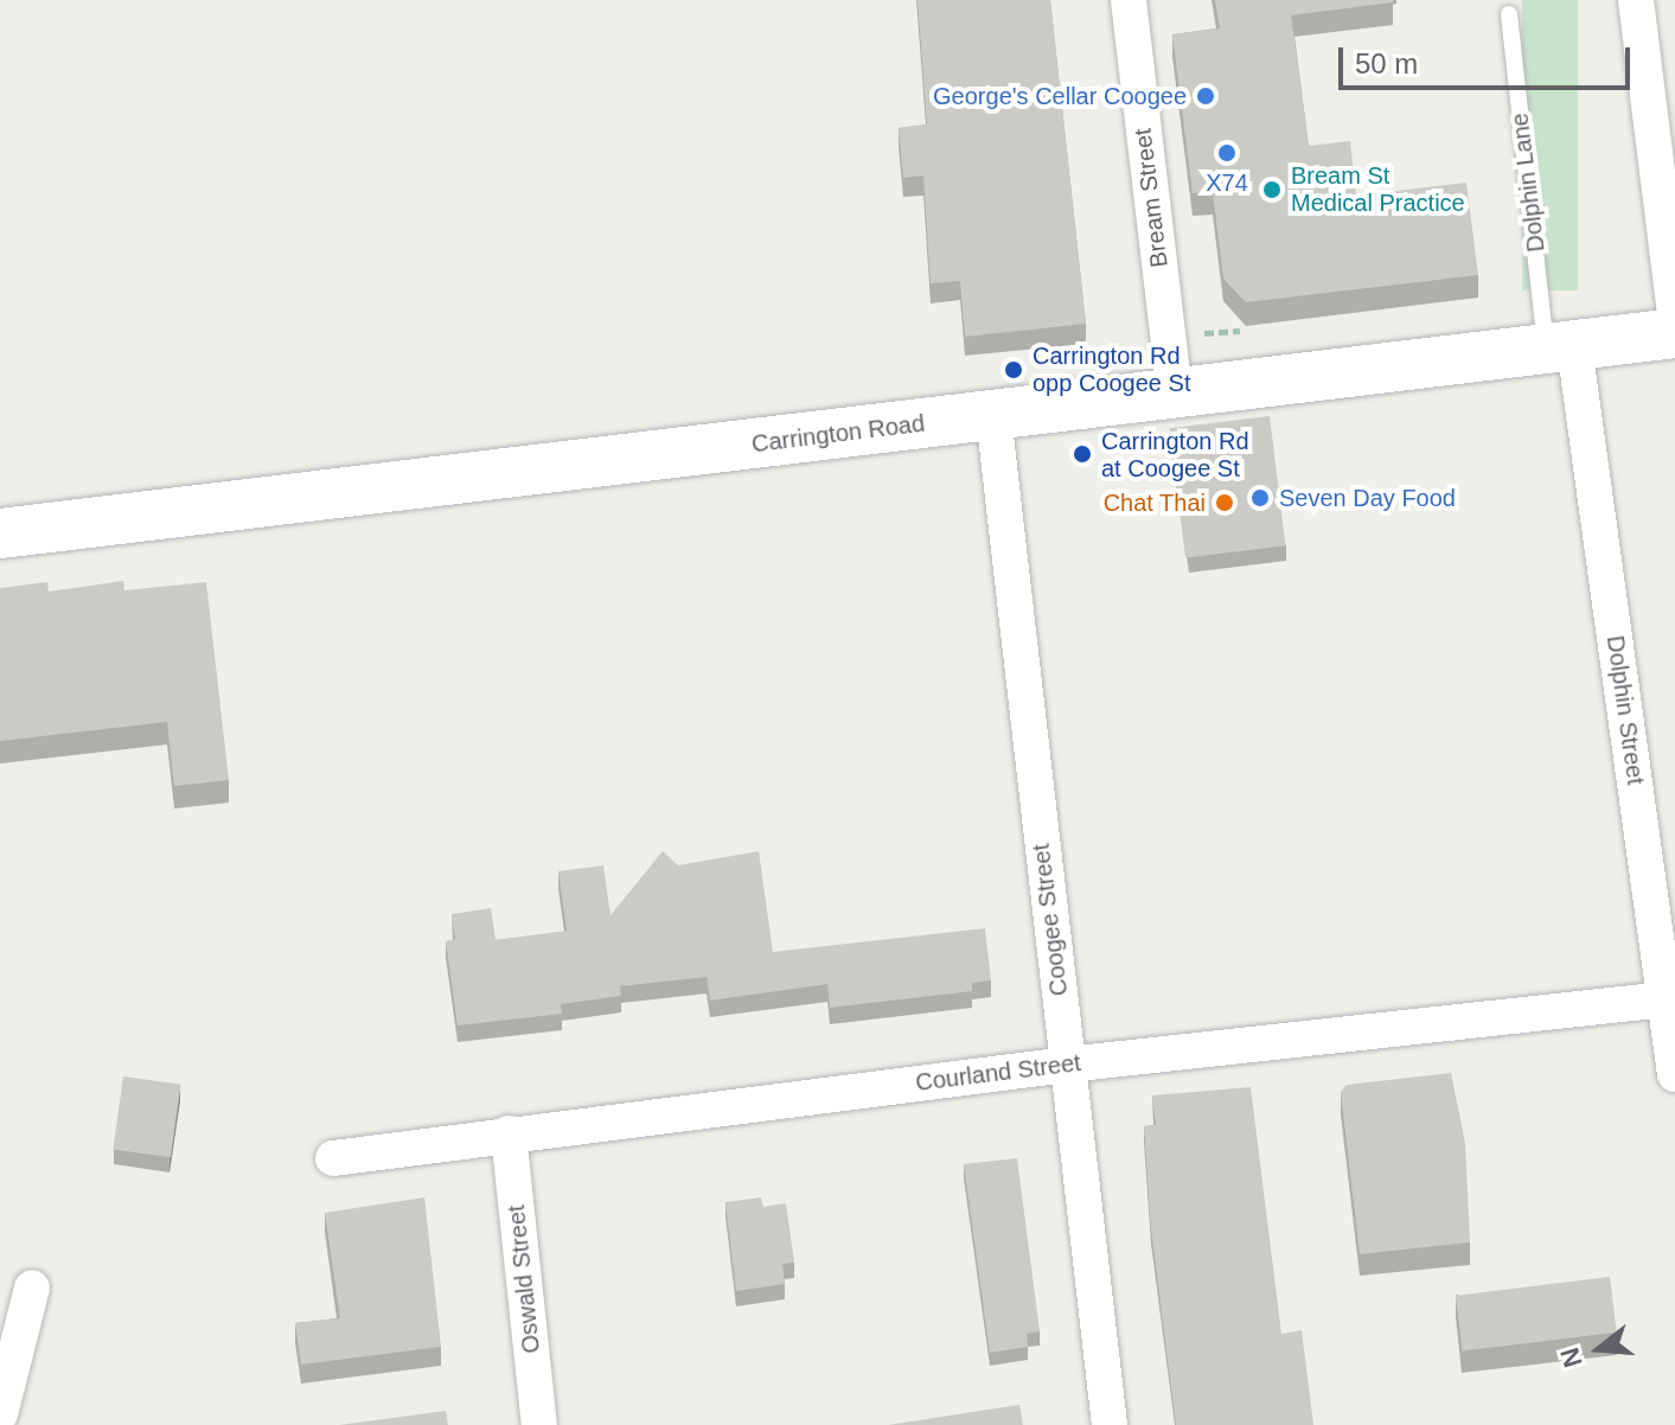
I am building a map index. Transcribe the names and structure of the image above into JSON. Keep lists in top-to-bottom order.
{
  "streets": {
    "main road": ["Carrington Road"],
    "street": [
      "Bream Street",
      "Dolphin Street",
      "Coogee Street",
      "Courland Street",
      "Oswald Street"
    ],
    "lane": ["Dolphin Lane"]
  },
  "crossings": [
    ["Dolphin Lane", "Carrington Road"],
    ["Dolphin Lane", "Dolphin Street"],
    ["Bream Street", "Carrington Road"],
    ["Carrington Road", "Dolphin Street"],
    ["Carrington Road", "Coogee Street"],
    ["Dolphin Street", "Courland Street"],
    ["Coogee Street", "Courland Street"],
    ["Courland Street", "Oswald Street"]
  ],
  "places": [
    "George's Cellar Coogee",
    "X74",
    "Bream St Medical Practice",
    "Carrington Rd opp Coogee St",
    "Carrington Rd at Coogee St",
    "Seven Day Food",
    "Chat Thai"
  ],
  "scale_bar": "50 m",
  "north": "left"
}
